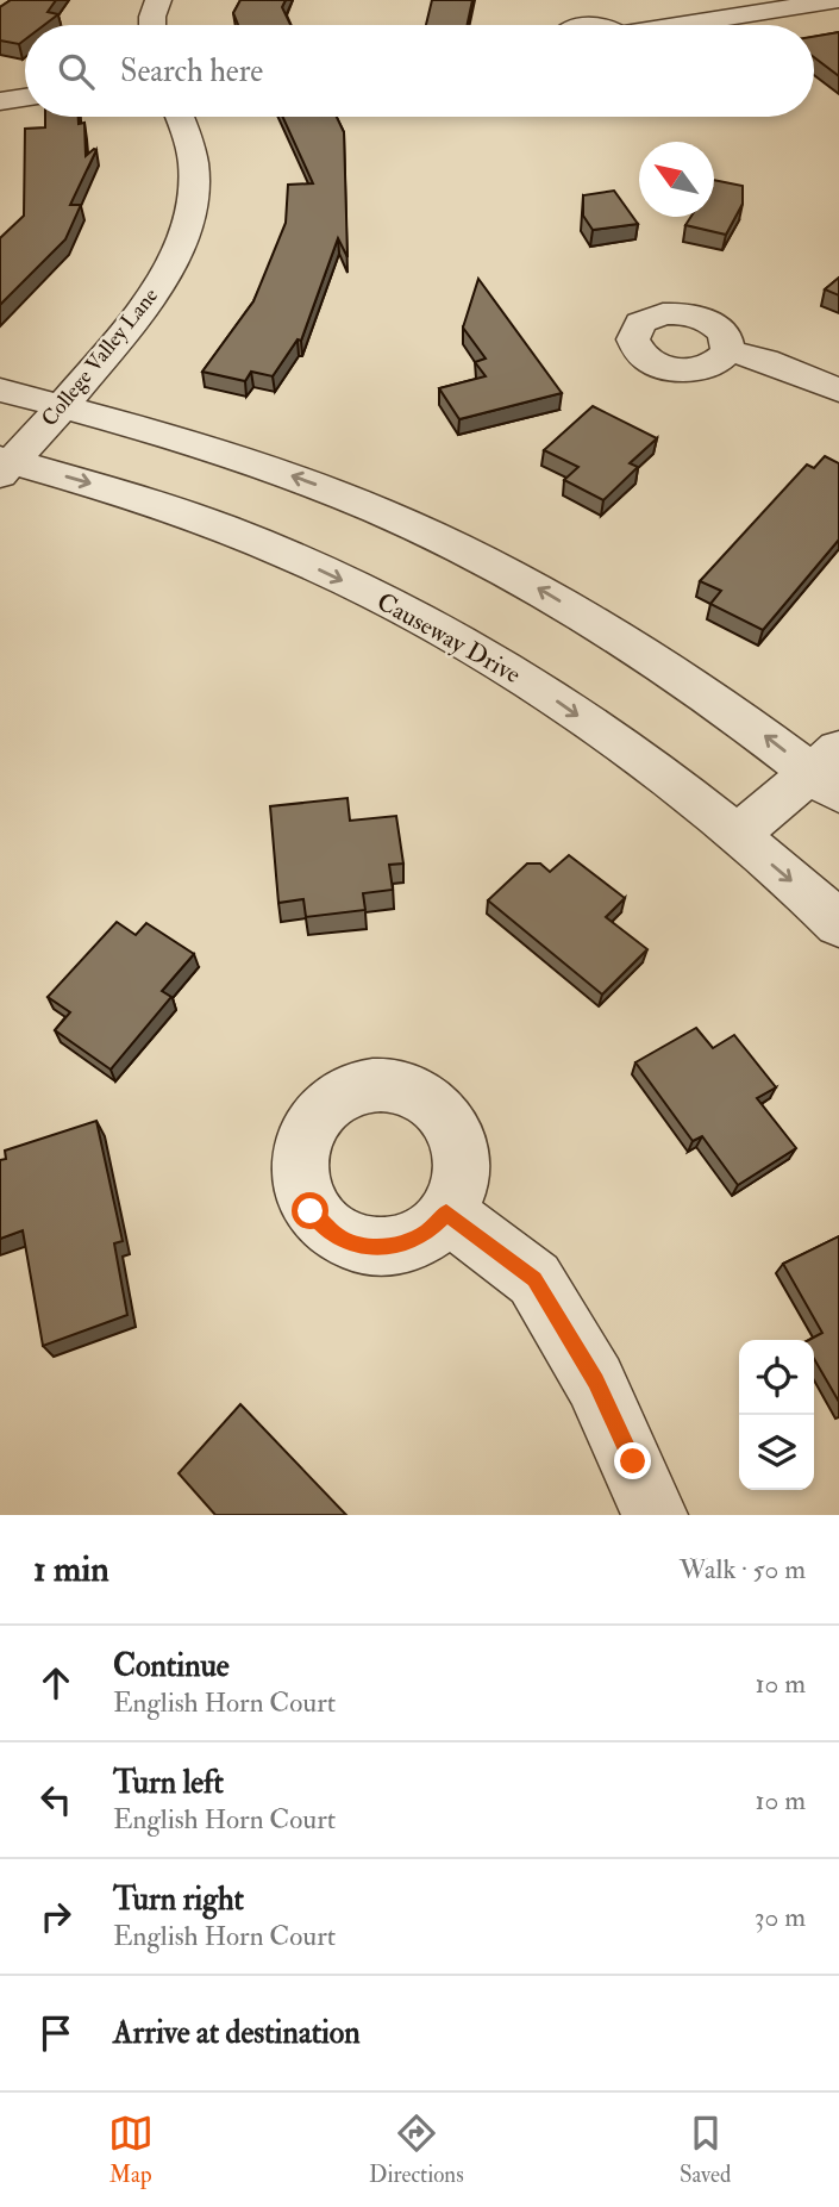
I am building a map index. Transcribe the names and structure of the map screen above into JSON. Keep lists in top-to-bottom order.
{
  "streets": {
    "street": ["College Valley Lane", "Causeway Drive"]
  },
  "crossings": [
    ["College Valley Lane", "Causeway Drive"]
  ],
  "north": "top left",
  "page": {
    "search": "Search here",
    "heading": ["1 min", "Walk · 50 m"],
    "list": [
      ["Continue", "English Horn Court", "10 m"],
      ["Turn left", "English Horn Court", "10 m"],
      ["Turn right", "English Horn Court", "30 m"],
      "Arrive at destination"
    ],
    "nav": ["Map", "Directions", "Saved"]
  }
}
